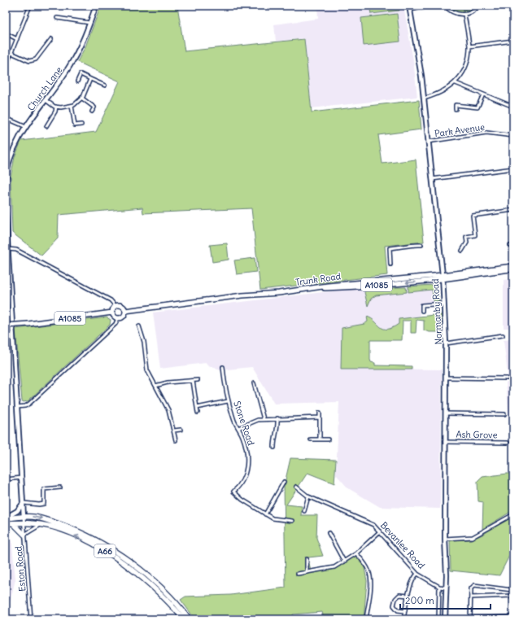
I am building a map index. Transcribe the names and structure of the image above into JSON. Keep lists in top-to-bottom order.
{
  "streets": {
    "highway": ["A66"],
    "main road": ["Trunk Road", "A1085"],
    "street": [
      "Church Lane",
      "Park Avenue",
      "Normanby Road",
      "Stone Road",
      "Ash Grove",
      "Bevanlee Road",
      "Eston Road"
    ]
  },
  "crossings": [
    ["Park Avenue", "Normanby Road"],
    ["Trunk Road", "A1085"],
    ["Trunk Road", "Normanby Road"],
    ["A1085", "Normanby Road"],
    ["Normanby Road", "Ash Grove"],
    ["Normanby Road", "Bevanlee Road"],
    ["A66", "Eston Road"]
  ],
  "scale_bar": "200 m"
}
